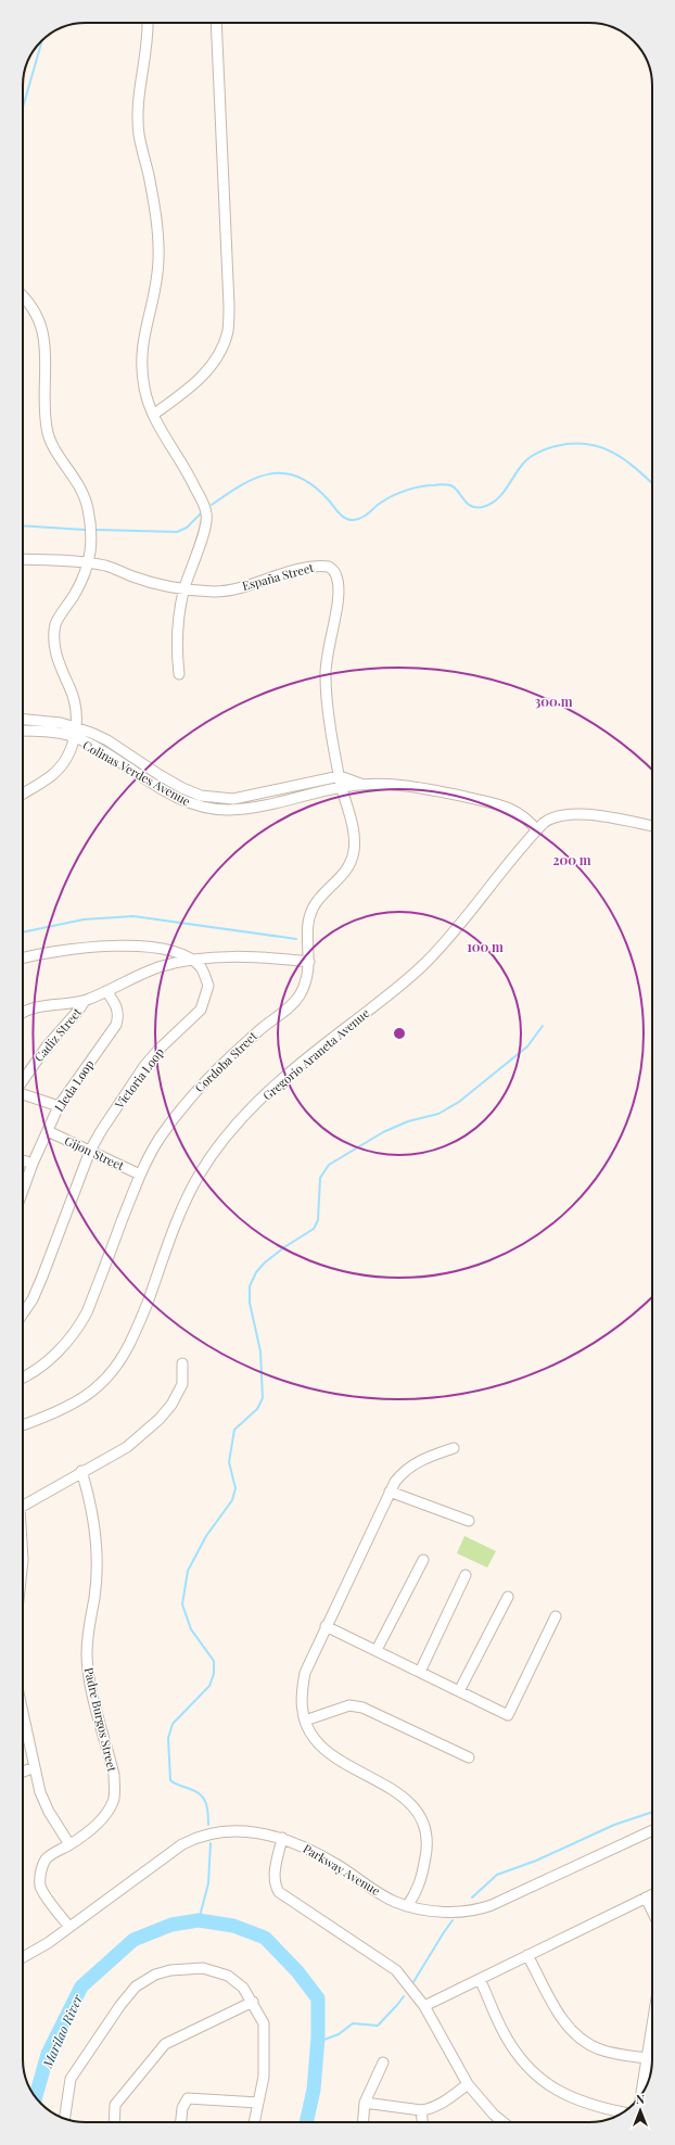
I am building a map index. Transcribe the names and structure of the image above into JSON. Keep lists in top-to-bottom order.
{
  "streets": {
    "street": [
      "España Street",
      "Colinas Verdes Avenue",
      "Cadiz Street",
      "Gregorio Araneta Avenue",
      "Cordoba Street",
      "Victoria Loop",
      "Lleda Loop",
      "Gijon Street",
      "Padre Burgos Street",
      "Parkway Avenue"
    ]
  },
  "crossings": [
    ["España Street", "Colinas Verdes Avenue"],
    ["España Street", "Cordoba Street"],
    ["Colinas Verdes Avenue", "Gregorio Araneta Avenue"],
    ["Colinas Verdes Avenue", "Cordoba Street"],
    ["Cordoba Street", "Gijon Street"],
    ["Victoria Loop", "Gijon Street"],
    ["Lleda Loop", "Gijon Street"],
    ["Padre Burgos Street", "Parkway Avenue"]
  ],
  "water": ["Marilao River"],
  "north": "top",
  "rings": ["300 m", "200 m", "100 m"]
}
